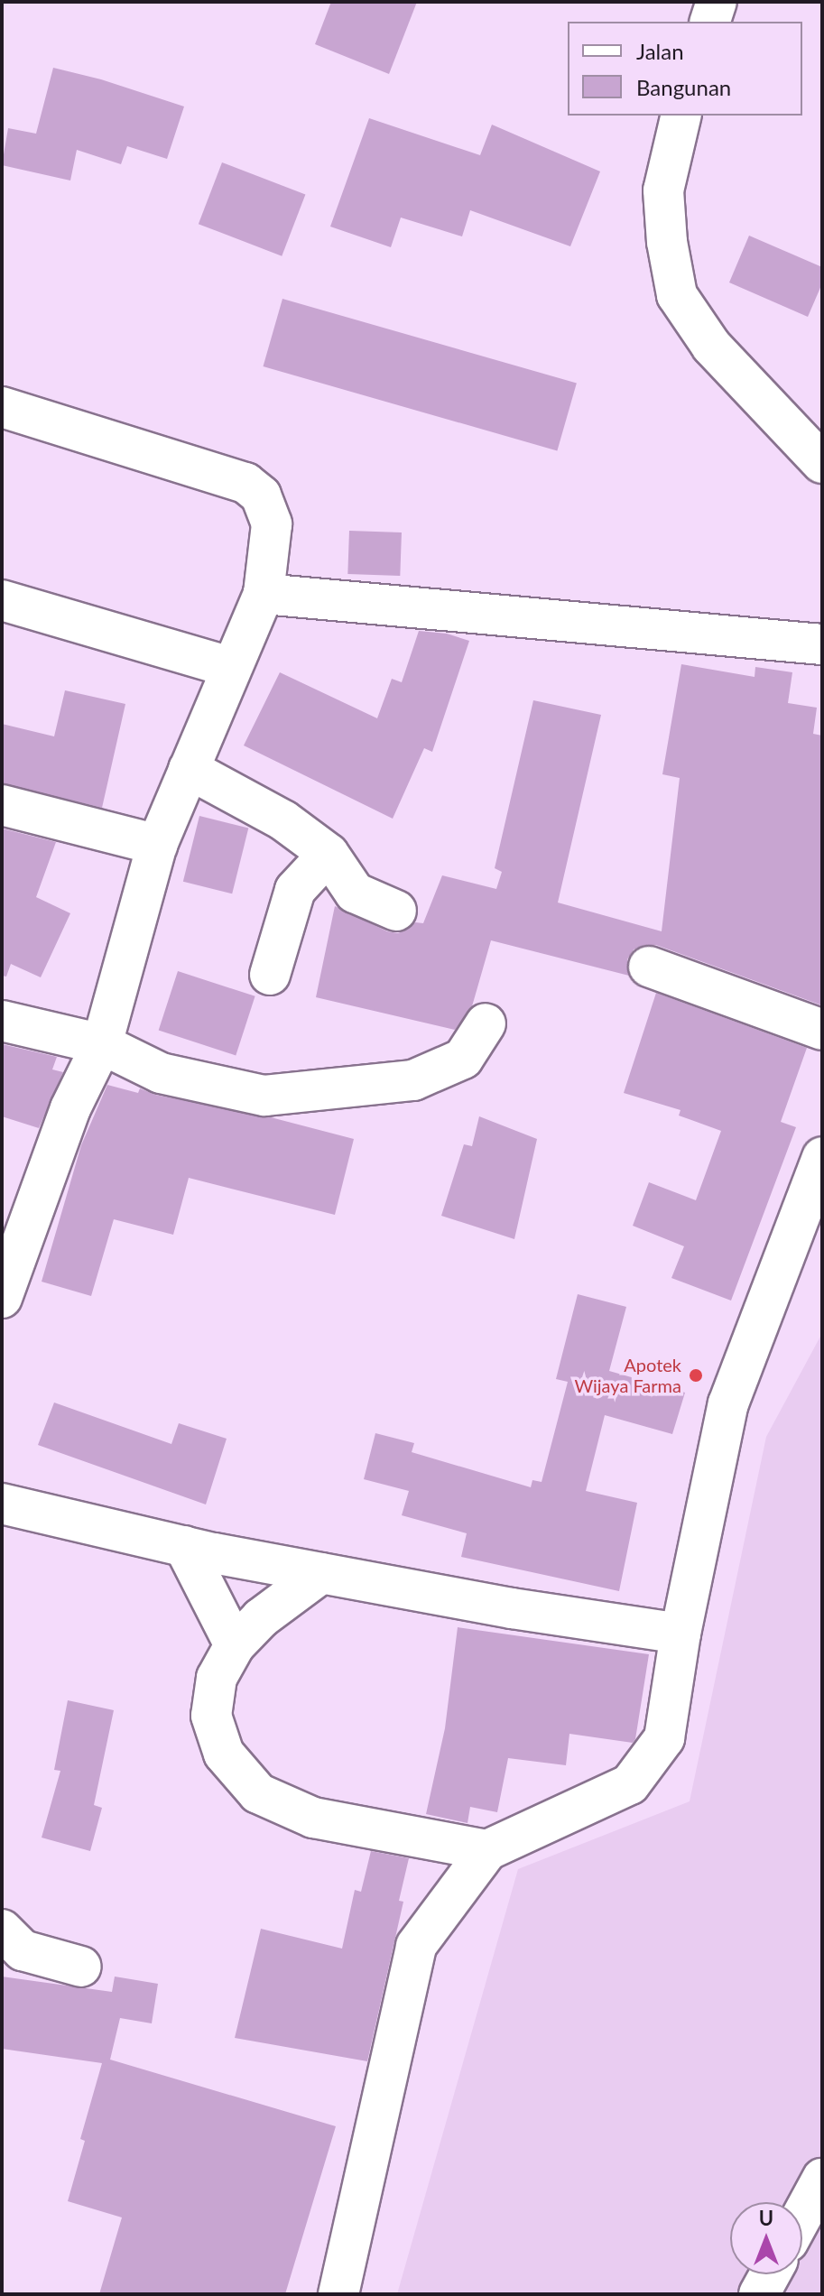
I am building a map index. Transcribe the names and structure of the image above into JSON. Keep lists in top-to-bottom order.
{
  "places": ["Apotek Wijaya Farma"],
  "legend": ["Jalan", "Bangunan"],
  "north": "top"
}
